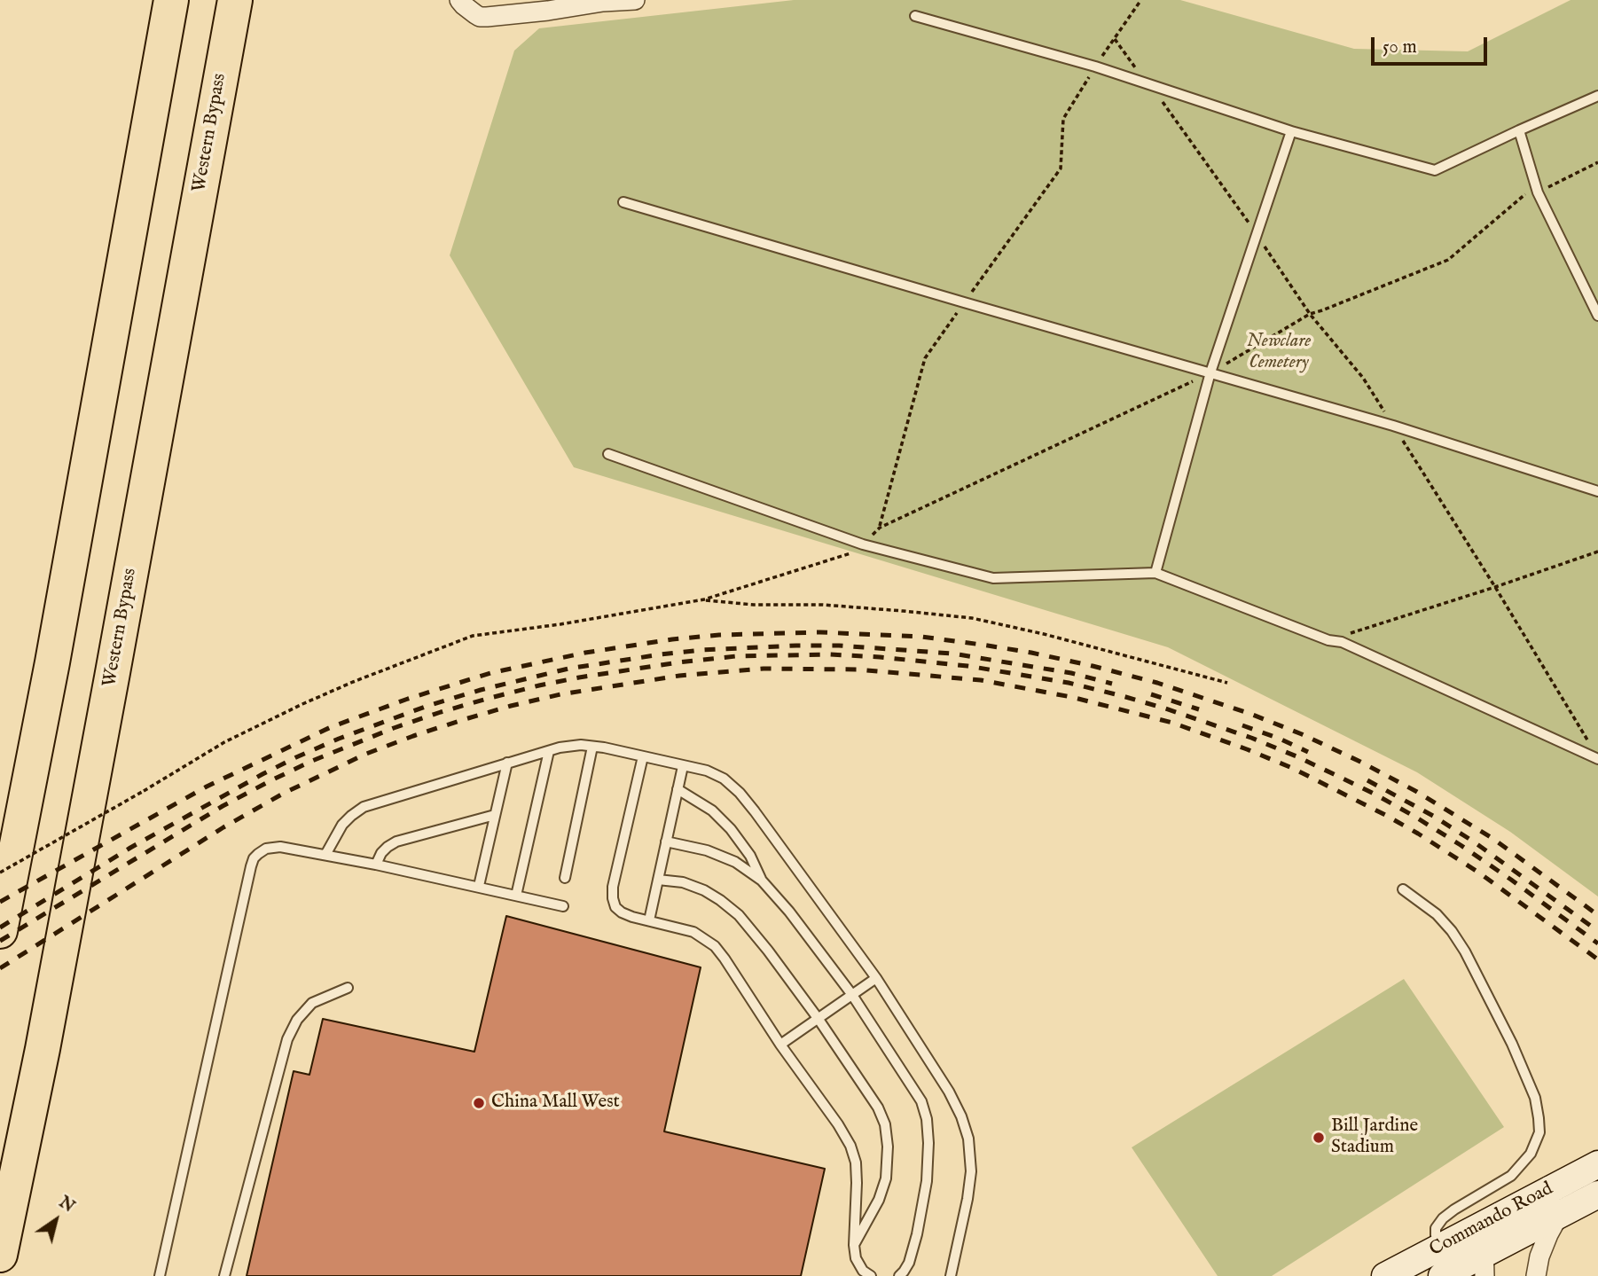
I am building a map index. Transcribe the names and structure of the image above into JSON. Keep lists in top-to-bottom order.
{
  "streets": {
    "highway": ["Western Bypass"],
    "main road": ["Commando Road"]
  },
  "parks": ["Newclare Cemetery"],
  "places": ["China Mall West", "Bill Jardine Stadium"],
  "scale_bar": "50 m",
  "north": "top right"
}
